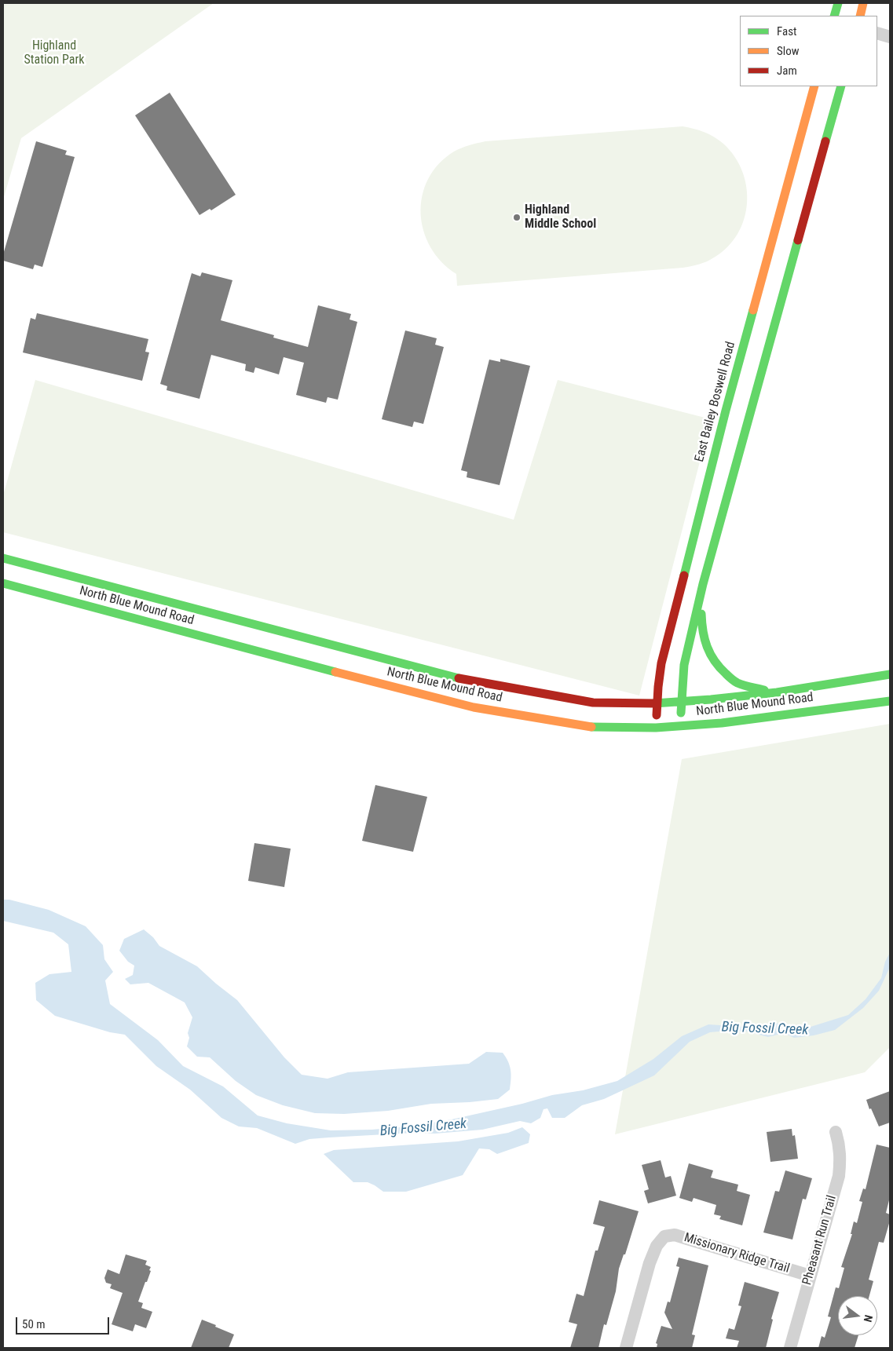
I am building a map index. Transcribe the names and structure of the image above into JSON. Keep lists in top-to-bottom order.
{
  "streets": {
    "main road": ["East Bailey Boswell Road", "North Blue Mound Road"],
    "street": ["Pheasant Run Trail", "Missionary Ridge Trail"]
  },
  "crossings": [
    ["East Bailey Boswell Road", "North Blue Mound Road"],
    ["Pheasant Run Trail", "Missionary Ridge Trail"]
  ],
  "water": ["Big Fossil Creek"],
  "parks": ["Highland Station Park"],
  "places": ["Highland Middle School"],
  "legend": ["Fast", "Slow", "Jam"],
  "scale_bar": "50 m",
  "north": "right"
}
